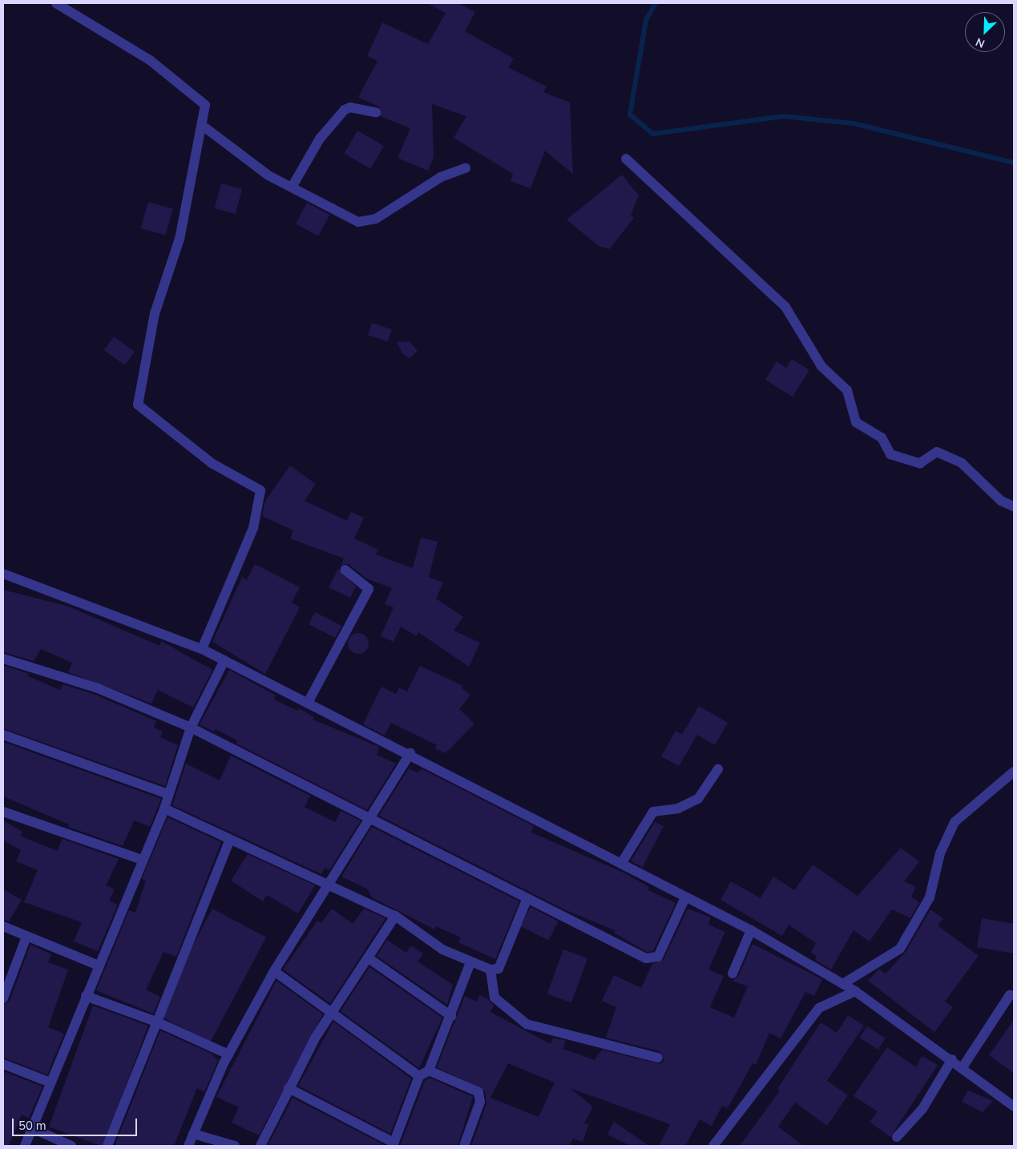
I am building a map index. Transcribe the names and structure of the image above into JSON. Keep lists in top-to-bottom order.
{
  "scale_bar": "50 m",
  "north": "bottom left"
}
